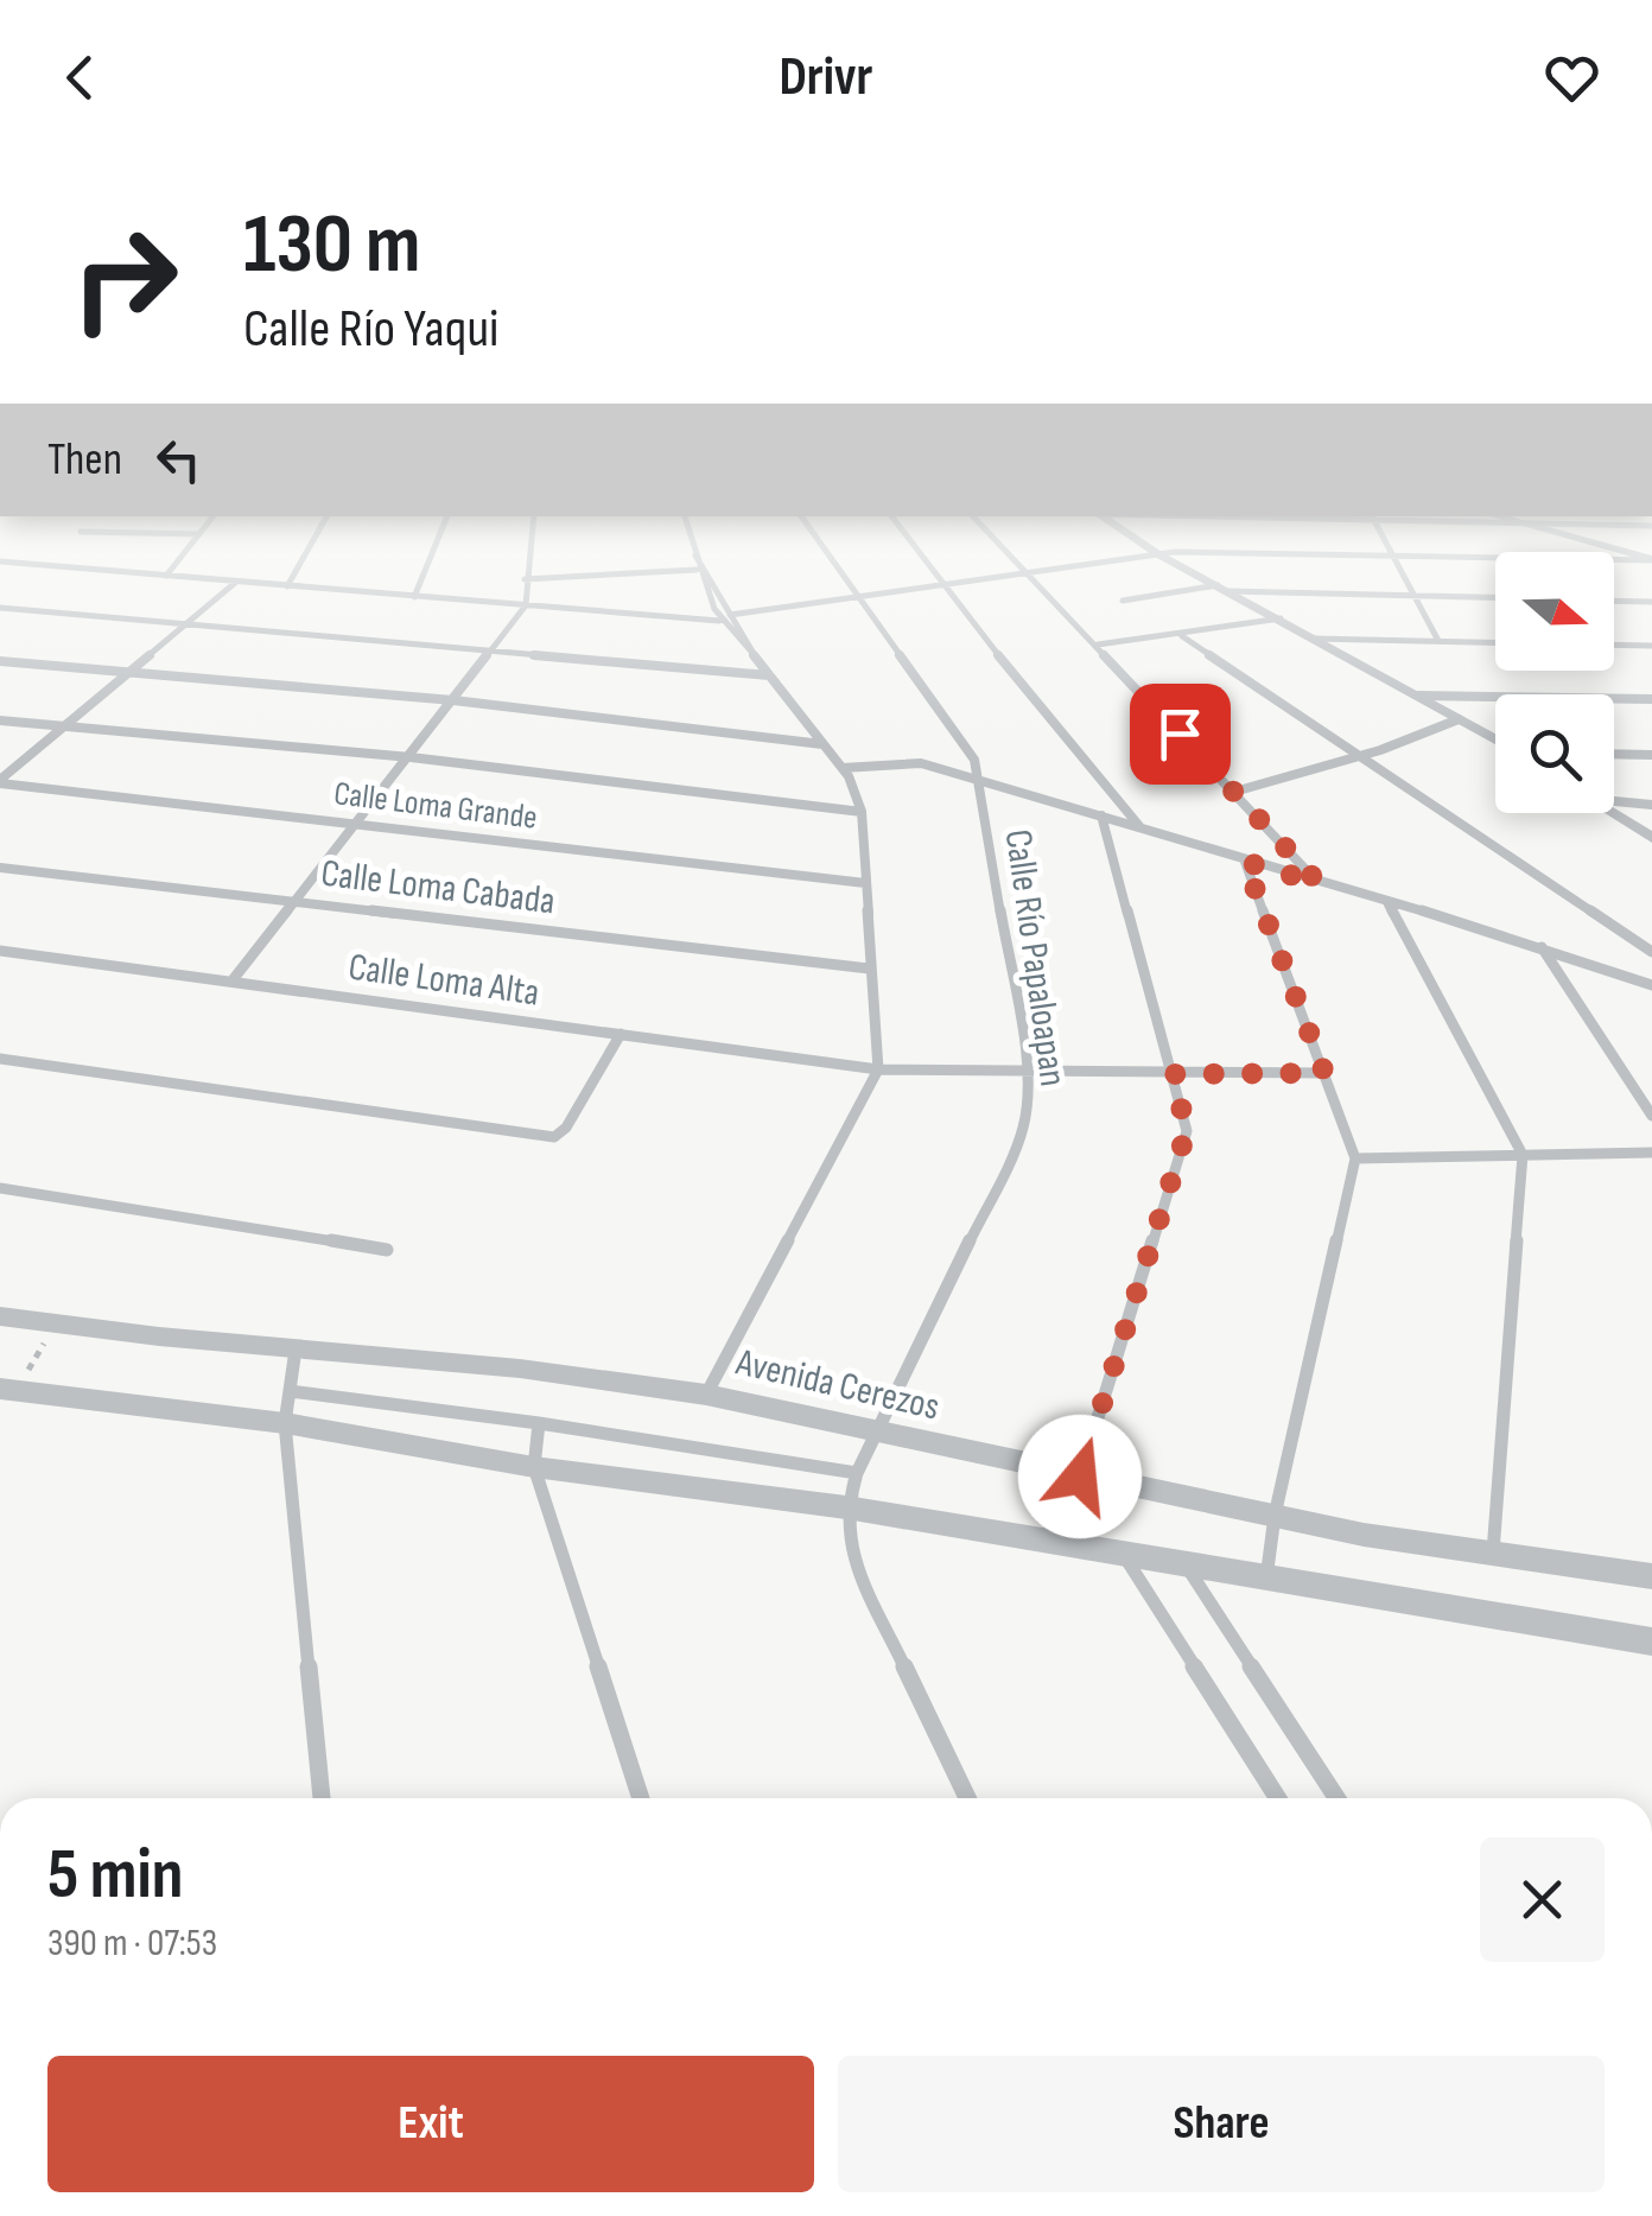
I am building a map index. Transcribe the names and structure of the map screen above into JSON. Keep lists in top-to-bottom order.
{
  "streets": {
    "street": [
      "Calle Loma Grande",
      "Calle Loma Cabada",
      "Calle Río Papaloapan",
      "Calle Loma Alta",
      "Avenida Cerezos"
    ]
  },
  "crossings": [
    ["Calle Río Papaloapan", "Calle Loma Alta"],
    ["Calle Río Papaloapan", "Avenida Cerezos"]
  ],
  "north": "right",
  "page": {
    "header": "Drivr",
    "turn": ["130 m", "Calle Río Yaqui"],
    "then": "Then",
    "heading": ["5 min", "390 m · 07:53"],
    "buttons": ["Exit", "Share"]
  }
}
